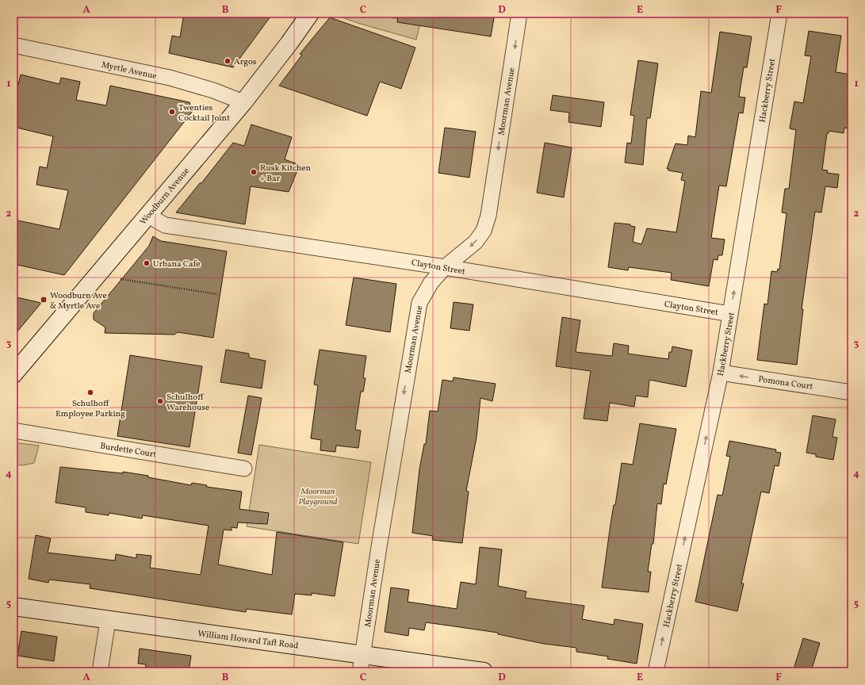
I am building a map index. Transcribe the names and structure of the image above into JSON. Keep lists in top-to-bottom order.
{
  "streets": {
    "street": [
      "Myrtle Avenue",
      "Hackberry Street",
      "Moorman Avenue",
      "Woodburn Avenue",
      "Clayton Street",
      "Pomona Court",
      "Burdette Court",
      "William Howard Taft Road"
    ]
  },
  "crossings": [
    ["Myrtle Avenue", "Woodburn Avenue"],
    ["Hackberry Street", "Clayton Street"],
    ["Hackberry Street", "Pomona Court"],
    ["Moorman Avenue", "Clayton Street"],
    ["Moorman Avenue", "William Howard Taft Road"],
    ["Woodburn Avenue", "Clayton Street"]
  ],
  "one_way": ["Hackberry Street", "Moorman Avenue", "Pomona Court"],
  "parks": ["Moorman Playground"],
  "places": {
    "other": [
      "Argos",
      "Twenties Cocktail Joint",
      "Rusk Kitchen + Bar",
      "Urbana Cafe",
      "Schulhoff Employee Parking",
      "Schulhoff Warehouse"
    ],
    "transit": ["Woodburn Ave & Myrtle Ave"]
  },
  "grid": {
    "columns": [
      "A",
      "B",
      "C",
      "D",
      "E",
      "F"
    ],
    "rows": [
      "1",
      "2",
      "3",
      "4",
      "5"
    ]
  }
}
